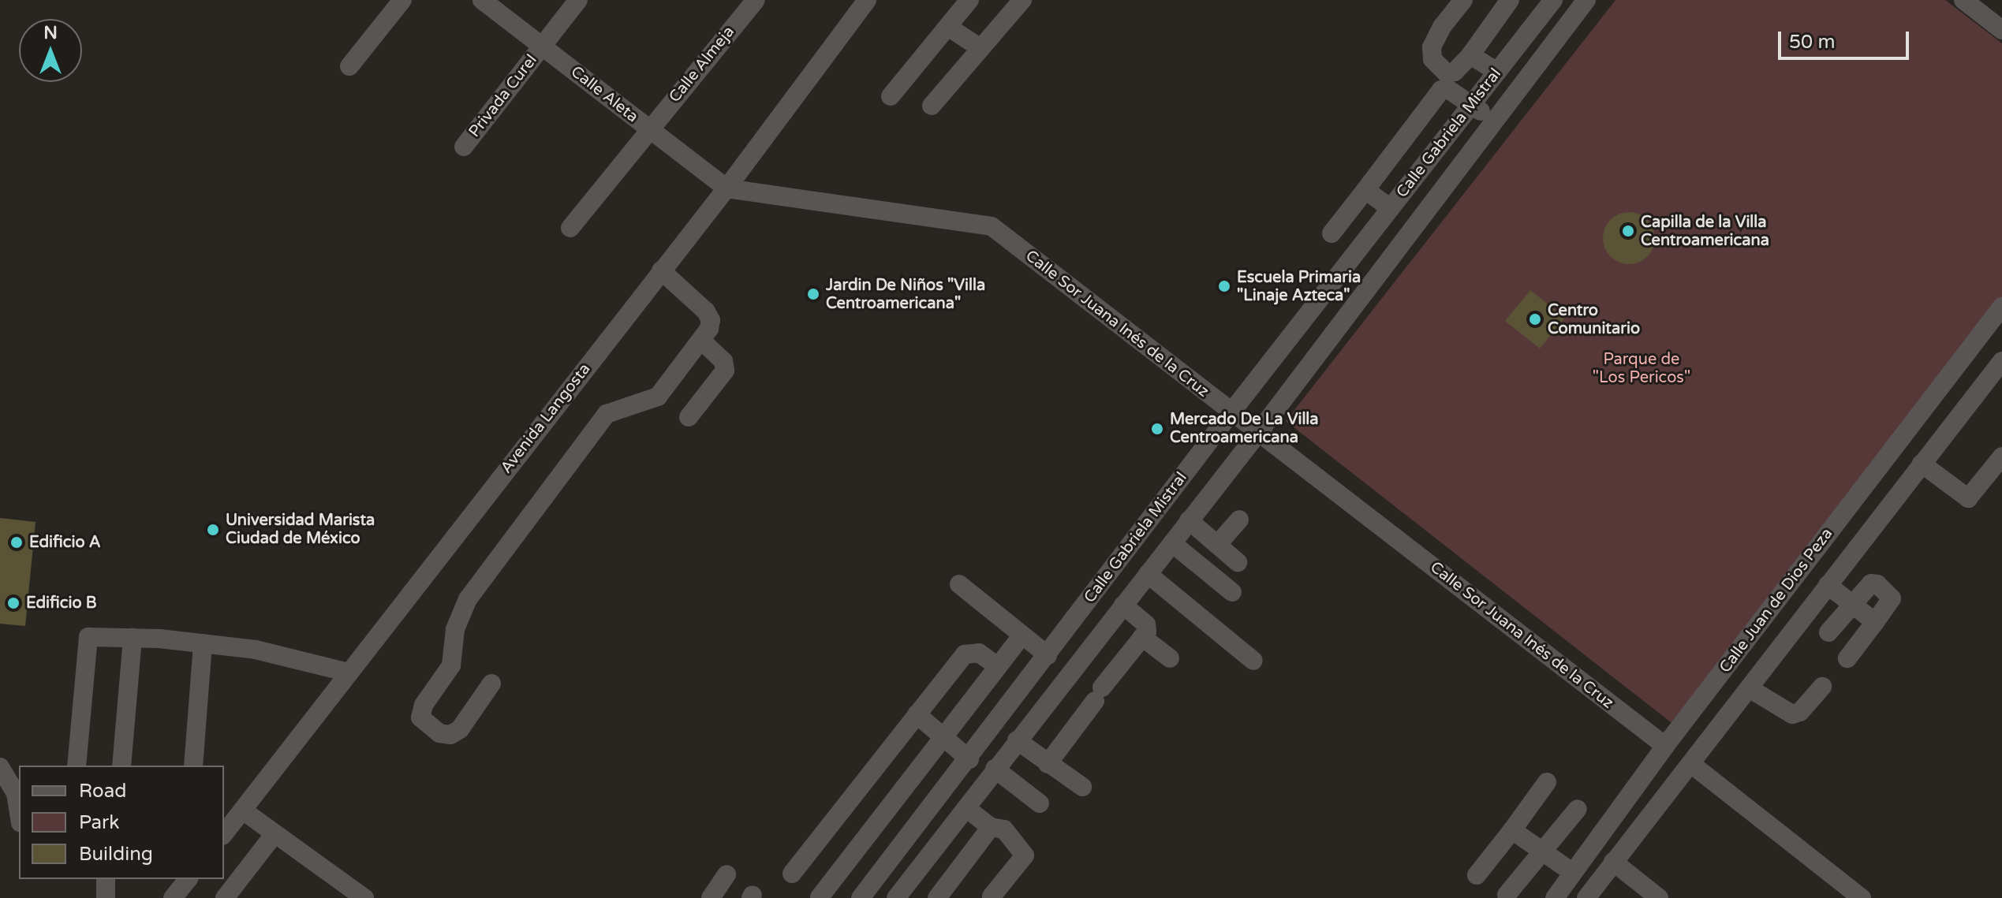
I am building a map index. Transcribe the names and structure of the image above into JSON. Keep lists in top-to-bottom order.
{
  "streets": {
    "street": [
      "Calle Almeja",
      "Calle Aleta",
      "Privada Curel",
      "Calle Gabriela Mistral",
      "Calle Sor Juana Inés de la Cruz",
      "Avenida Langosta",
      "Calle Juan de Dios Peza"
    ]
  },
  "crossings": [
    ["Calle Almeja", "Calle Aleta"],
    ["Calle Aleta", "Privada Curel"],
    ["Calle Aleta", "Calle Sor Juana Inés de la Cruz"],
    ["Calle Aleta", "Avenida Langosta"],
    ["Calle Gabriela Mistral", "Calle Sor Juana Inés de la Cruz"],
    ["Calle Sor Juana Inés de la Cruz", "Avenida Langosta"],
    ["Calle Sor Juana Inés de la Cruz", "Calle Juan de Dios Peza"]
  ],
  "parks": ["Parque de \"Los Pericos\""],
  "places": [
    "Capilla de la Villa Centroamericana",
    "Escuela Primaria \"Linaje Azteca\"",
    "Jardin De Niños \"Villa Centroamericana\"",
    "Centro Comunitario",
    "Mercado De La Villa Centroamericana",
    "Universidad Marista Ciudad de México",
    "Edificio A",
    "Edificio B"
  ],
  "legend": ["Road", "Park", "Building"],
  "scale_bar": "50 m",
  "north": "top"
}
